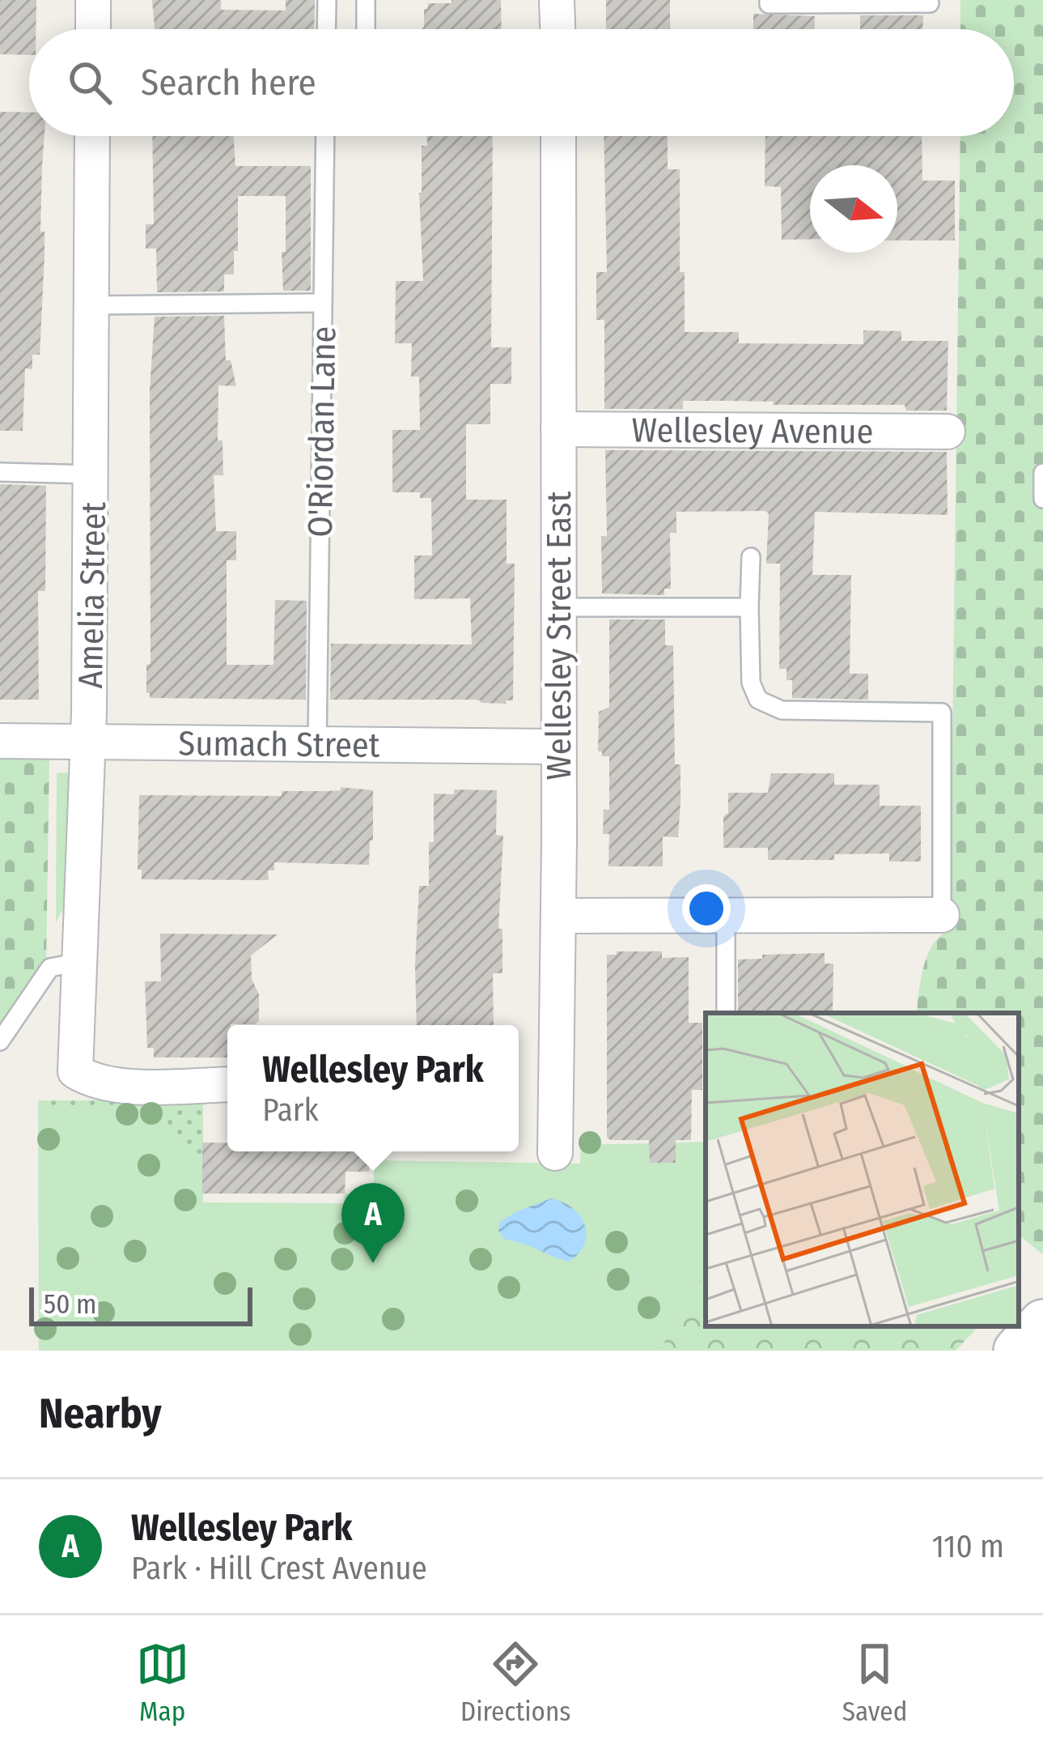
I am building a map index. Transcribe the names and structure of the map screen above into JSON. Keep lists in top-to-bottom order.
{
  "streets": {
    "street": [
      "Wellesley Avenue",
      "Amelia Street",
      "Wellesley Street East",
      "Sumach Street"
    ],
    "lane": ["O'Riordan Lane"]
  },
  "crossings": [
    ["Wellesley Avenue", "Wellesley Street East"],
    ["O'Riordan Lane", "Sumach Street"],
    ["Amelia Street", "Sumach Street"],
    ["Wellesley Street East", "Sumach Street"]
  ],
  "scale_bar": "50 m",
  "north": "right",
  "page": {
    "search": "Search here",
    "popup": ["Wellesley Park", "Park"],
    "pins": "A",
    "scale": "50 m",
    "heading": "Nearby",
    "list": [
      {
        "mark": "A",
        "name": "Wellesley Park",
        "note": "Park · Hill Crest Avenue",
        "value": "110 m"
      }
    ],
    "nav": ["Map", "Directions", "Saved"]
  }
}
